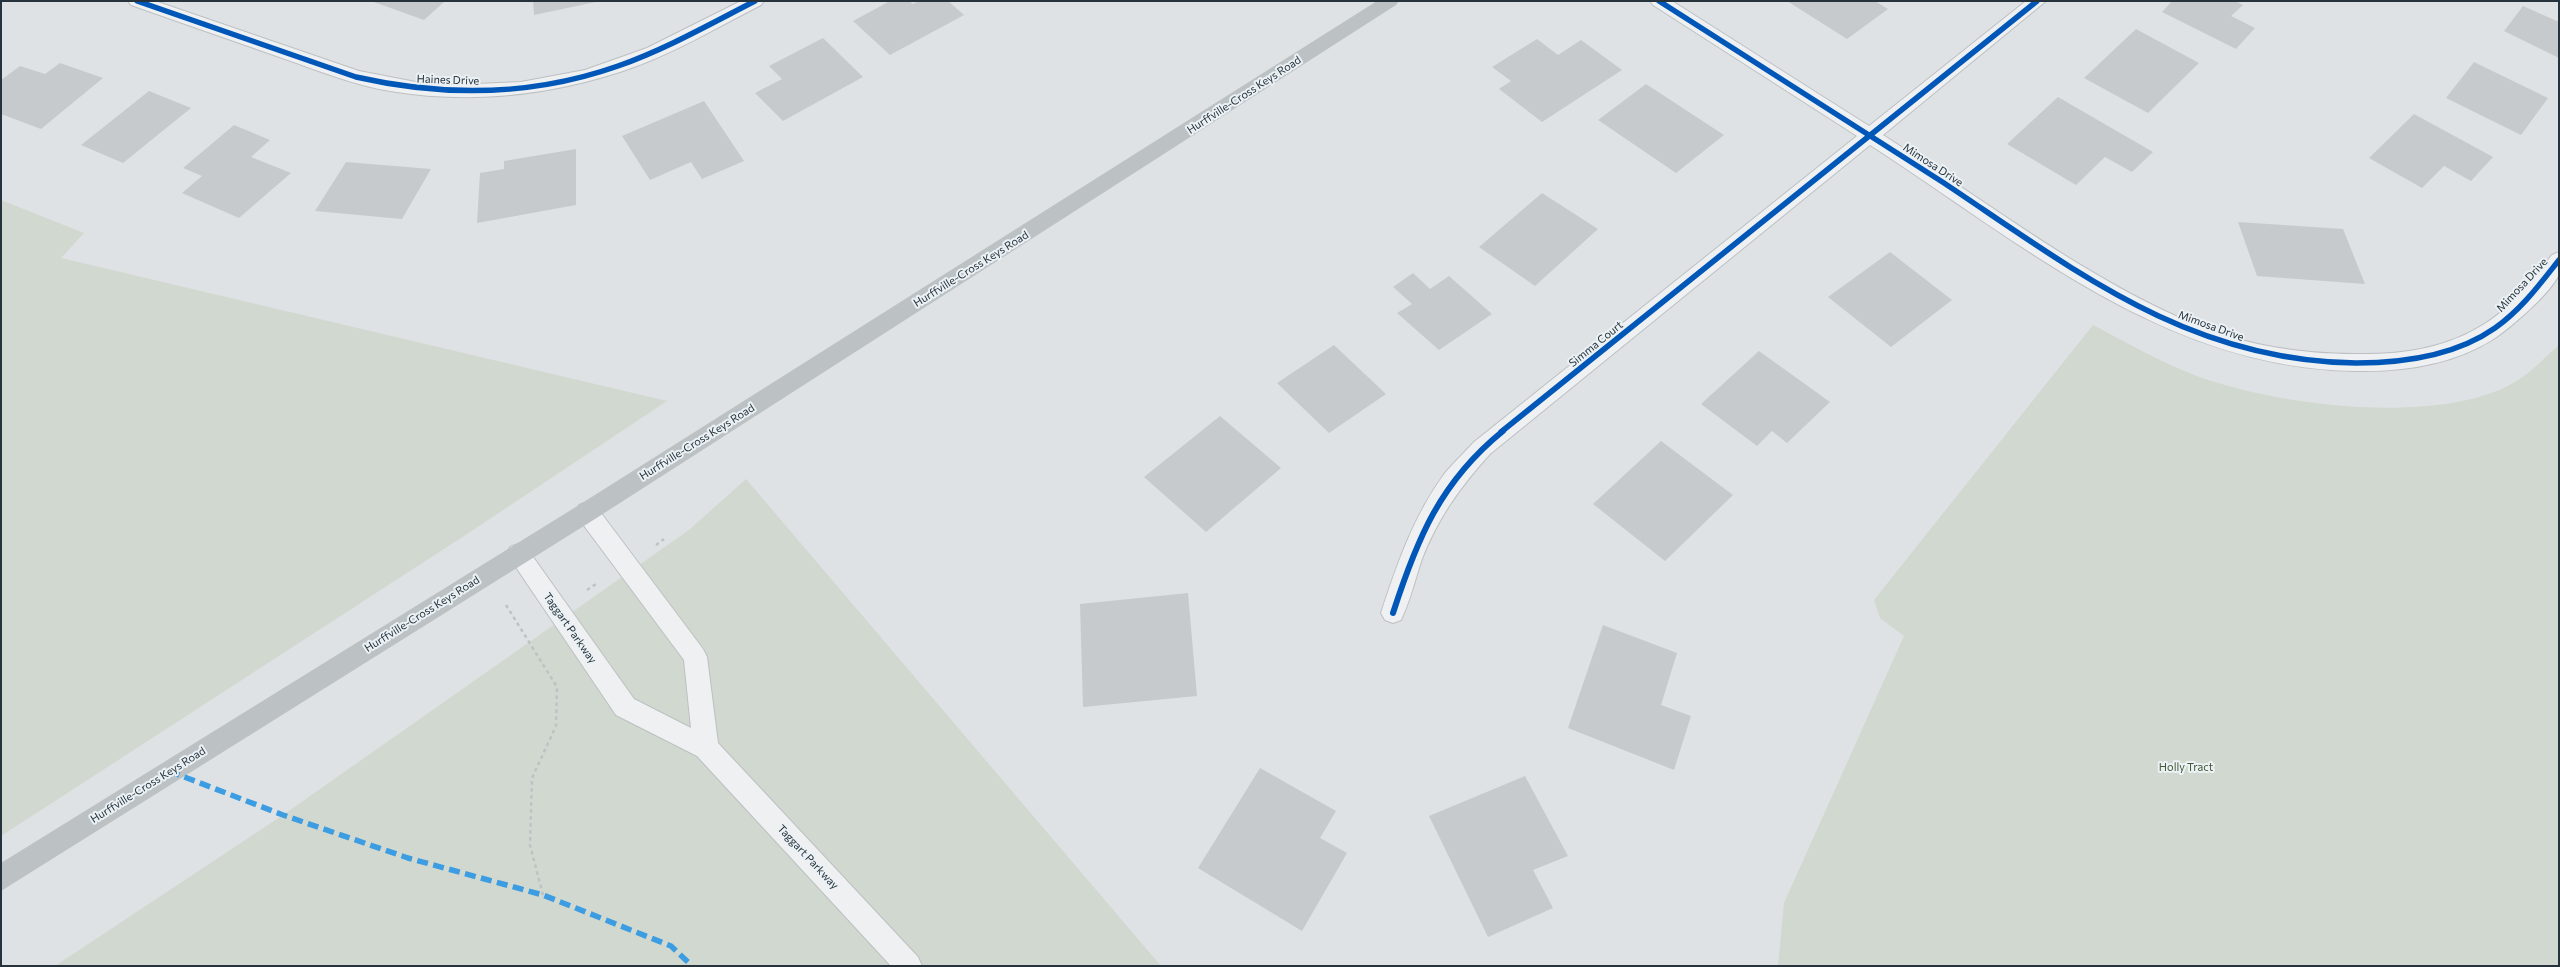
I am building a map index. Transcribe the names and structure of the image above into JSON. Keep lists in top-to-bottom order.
{
  "streets": {
    "main road": ["Hurffville-Cross Keys Road"],
    "street": [
      "Haines Drive",
      "Mimosa Drive",
      "Simma Court",
      "Taggart Parkway"
    ]
  },
  "crossings": [
    ["Hurffville-Cross Keys Road", "Taggart Parkway"],
    ["Mimosa Drive", "Simma Court"]
  ],
  "parks": ["Holly Tract"]
}
